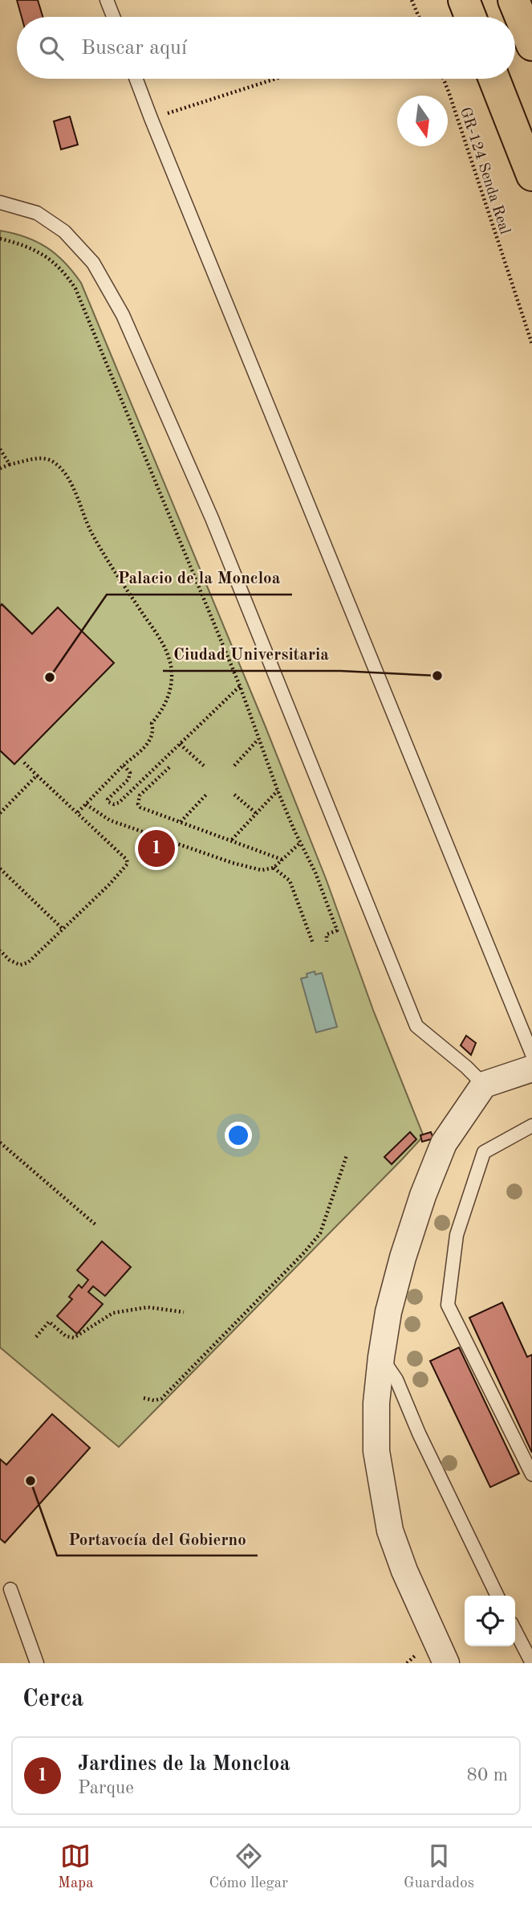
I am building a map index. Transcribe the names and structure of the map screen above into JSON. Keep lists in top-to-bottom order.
{
  "streets": {
    "path": ["GR-124 Senda Real"]
  },
  "places": ["Ciudad Universitaria", "Palacio de la Moncloa", "Portavocía del Gobierno"],
  "north": "bottom",
  "page": {
    "search": "Buscar aquí",
    "pins": "1",
    "heading": "Cerca",
    "list": [
      {
        "mark": "1",
        "name": "Jardines de la Moncloa",
        "note": "Parque",
        "value": "80 m"
      }
    ],
    "nav": ["Mapa", "Cómo llegar", "Guardados"]
  }
}
